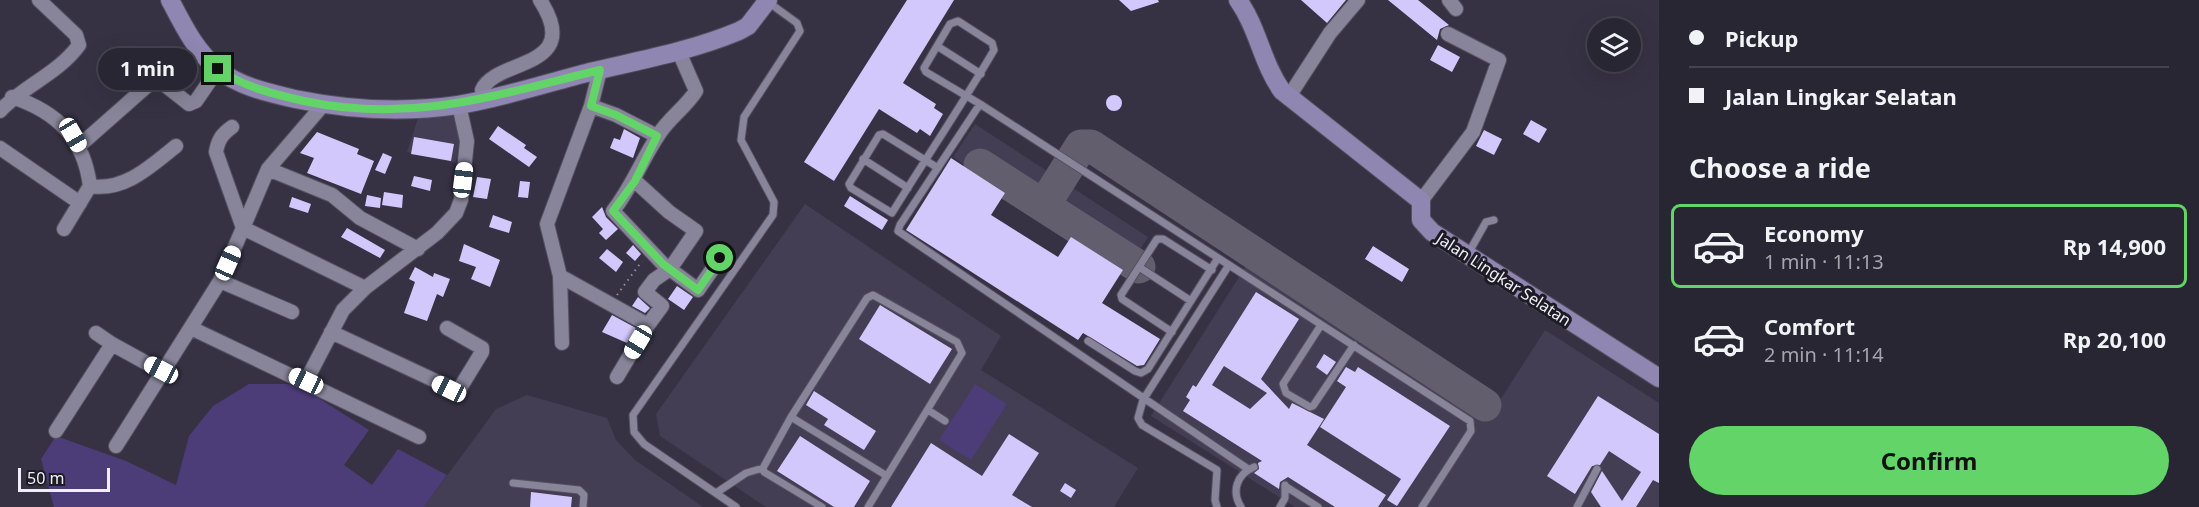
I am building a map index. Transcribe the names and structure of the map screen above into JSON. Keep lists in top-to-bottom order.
{
  "streets": {
    "main road": ["Jalan Lingkar Selatan"]
  },
  "scale_bar": "50 m",
  "page": {
    "banner": ["Pickup", "Jalan Lingkar Selatan"],
    "bubble": "1 min",
    "heading": "Choose a ride",
    "list": [
      {
        "name": "Economy",
        "note": "1 min · 11:13",
        "value": "Rp 14,900"
      },
      {
        "name": "Comfort",
        "note": "2 min · 11:14",
        "value": "Rp 20,100"
      }
    ],
    "buttons": "Confirm",
    "scale": "50 m"
  }
}
